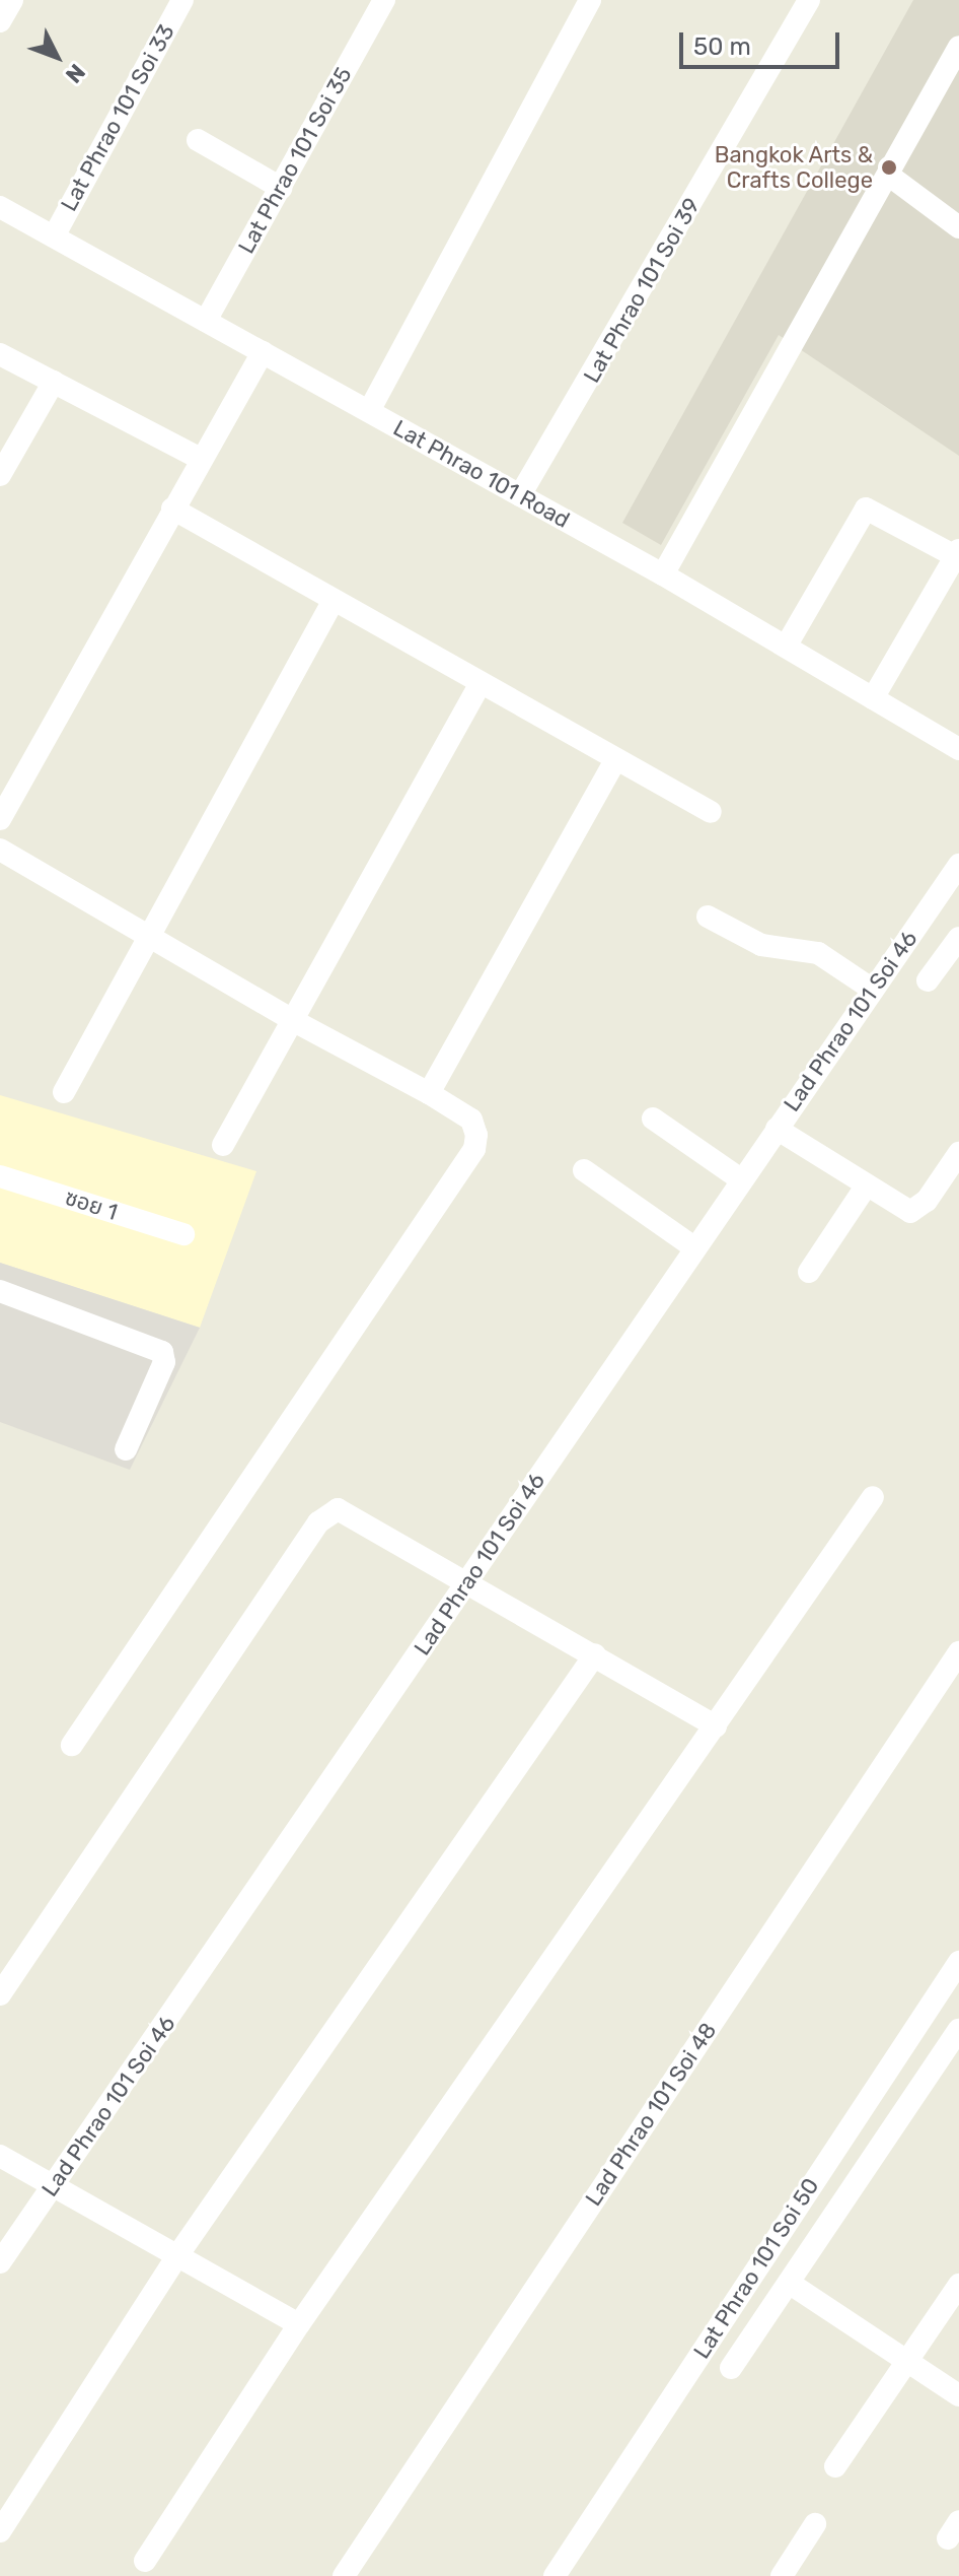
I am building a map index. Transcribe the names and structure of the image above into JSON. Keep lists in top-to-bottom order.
{
  "streets": {
    "street": [
      "Lat Phrao 101 Soi 33",
      "Lat Phrao 101 Soi 35",
      "Lat Phrao 101 Soi 39",
      "Lat Phrao 101 Road",
      "Lad Phrao 101 Soi 46",
      "ซอย 1",
      "Lad Phrao 101 Soi 48",
      "Lat Phrao 101 Soi 50"
    ]
  },
  "crossings": [
    ["Lat Phrao 101 Soi 33", "Lat Phrao 101 Road"],
    ["Lat Phrao 101 Soi 35", "Lat Phrao 101 Road"],
    ["Lat Phrao 101 Soi 39", "Lat Phrao 101 Road"]
  ],
  "places": ["Bangkok Arts & Crafts College"],
  "scale_bar": "50 m",
  "north": "bottom right"
}
